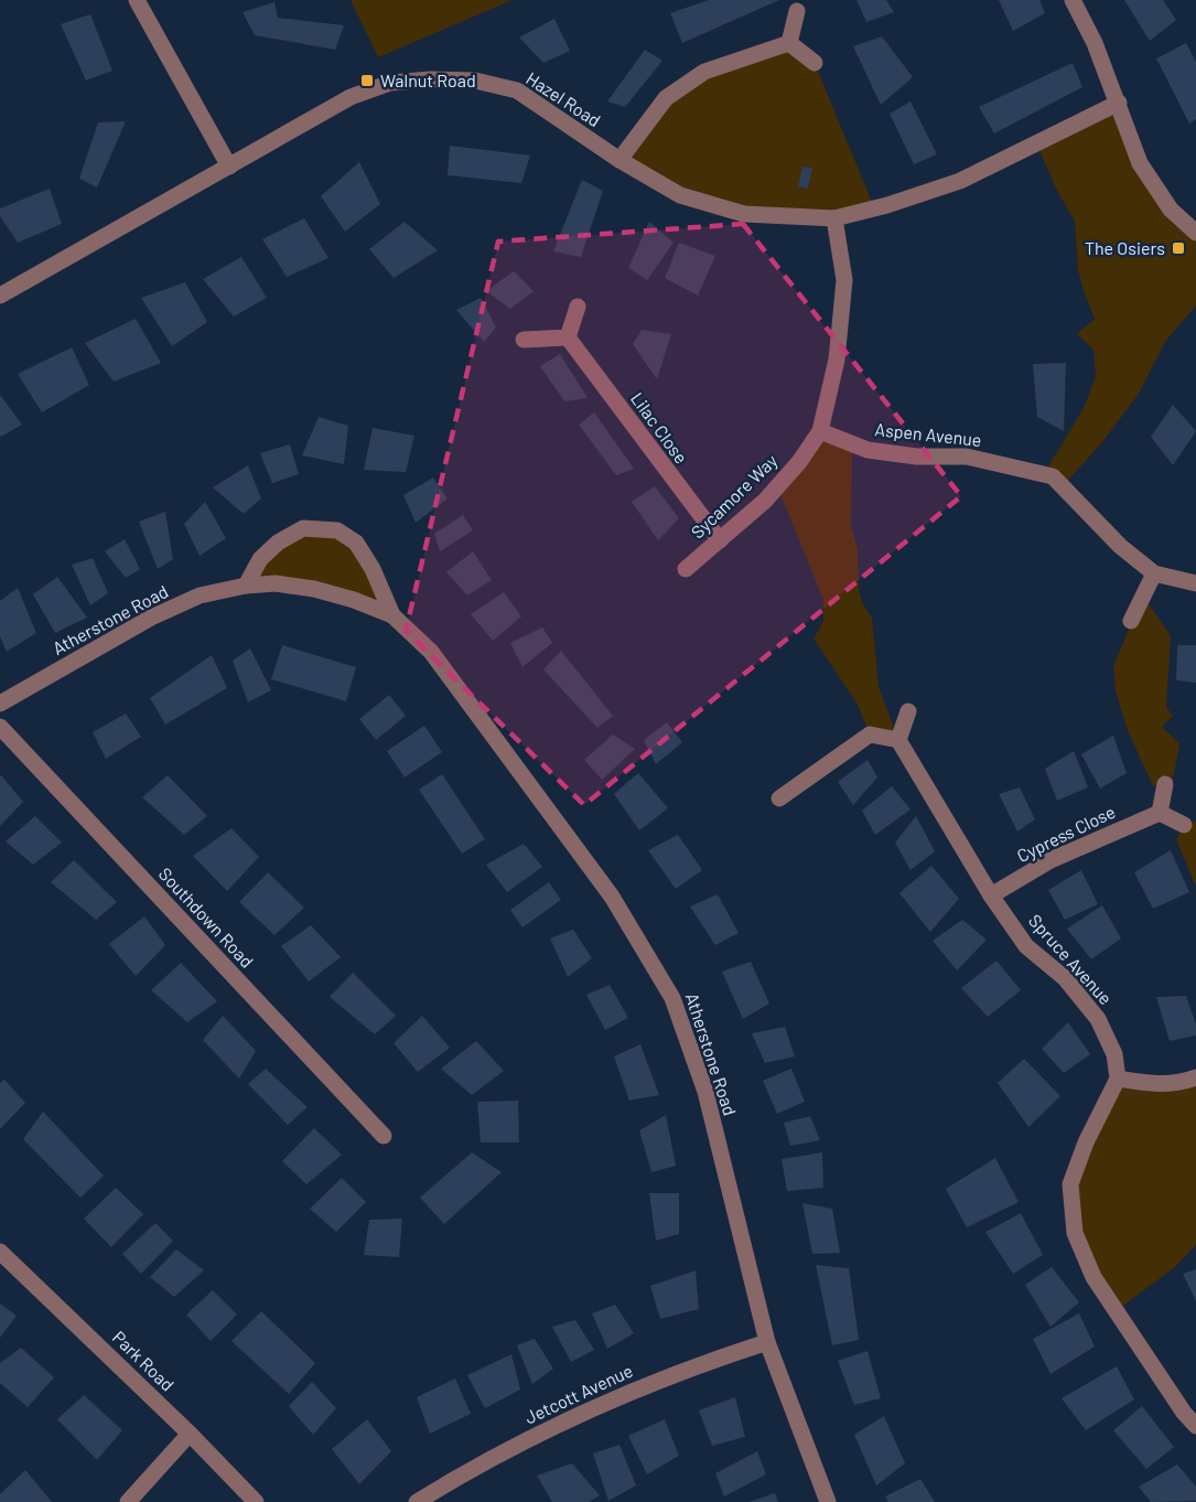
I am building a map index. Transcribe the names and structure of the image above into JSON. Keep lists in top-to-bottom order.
{
  "streets": {
    "street": [
      "Hazel Road",
      "Lilac Close",
      "Aspen Avenue",
      "Sycamore Way",
      "Atherstone Road",
      "Cypress Close",
      "Southdown Road",
      "Spruce Avenue",
      "Park Road",
      "Jetcott Avenue"
    ]
  },
  "crossings": [
    ["Hazel Road", "Sycamore Way"],
    ["Lilac Close", "Sycamore Way"],
    ["Aspen Avenue", "Sycamore Way"],
    ["Atherstone Road", "Jetcott Avenue"],
    ["Cypress Close", "Spruce Avenue"]
  ],
  "places": {
    "transit": ["Walnut Road", "The Osiers"]
  }
}
